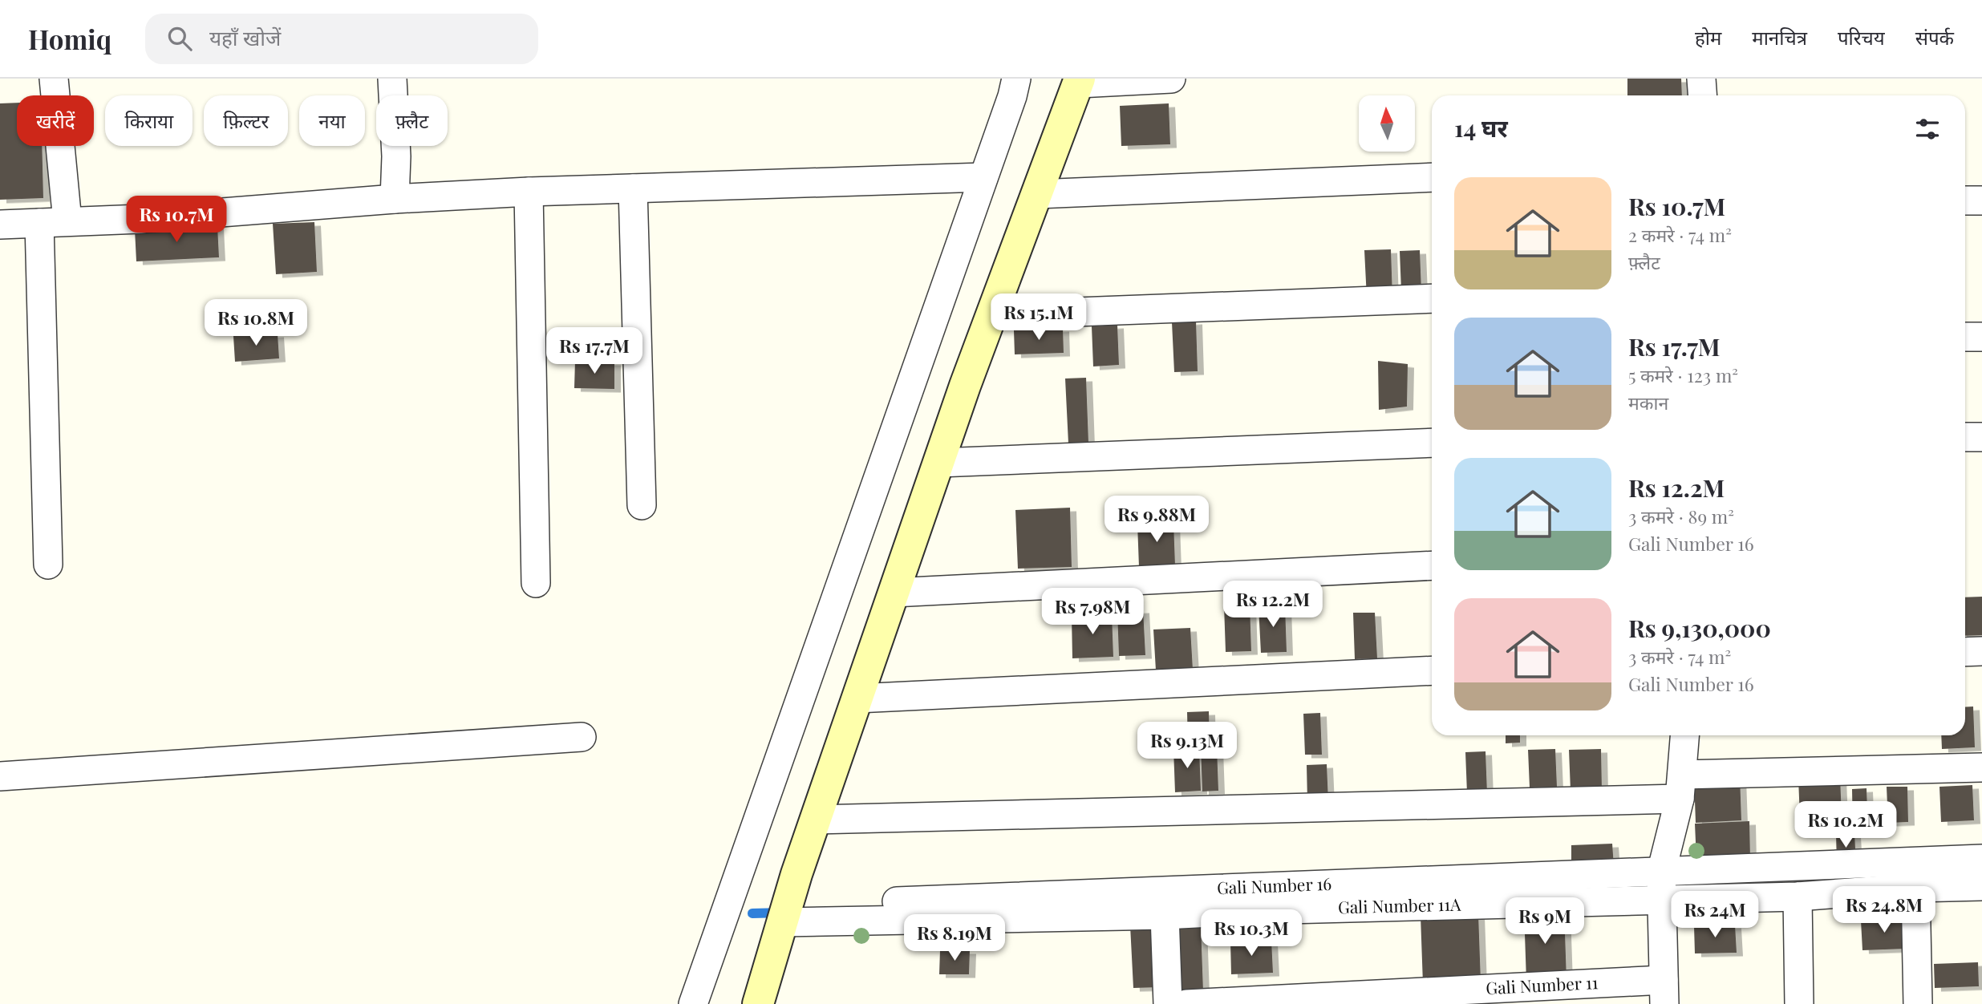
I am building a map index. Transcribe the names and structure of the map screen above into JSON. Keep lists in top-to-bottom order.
{
  "streets": {
    "street": ["Gali Number 16", "Gali Number 11A", "Gali Number 11"]
  },
  "crossings": [
    ["Gali Number 16", "Gali Number 11A"]
  ],
  "north": "top",
  "page": {
    "header": "Homiq",
    "search": "यहाँ खोजें",
    "nav": [
      "होम",
      "मानचित्र",
      "परिचय",
      "संपर्क"
    ],
    "chip": [
      "खरीदें",
      "किराया",
      "फ़िल्टर",
      "नया",
      "फ़्लैट"
    ],
    "heading": "14 घर",
    "list": [
      {
        "name": "Rs 10.7M",
        "note": "2 कमरे · 74 m² · फ़्लैट"
      },
      {
        "name": "Rs 17.7M",
        "note": "5 कमरे · 123 m² · मकान"
      },
      {
        "name": "Rs 12.2M",
        "note": "3 कमरे · 89 m² · Gali Number 16"
      },
      {
        "name": "Rs 9,130,000",
        "note": "3 कमरे · 74 m² · Gali Number 16"
      }
    ],
    "price": [
      "Rs 10.7M",
      "Rs 15.1M",
      "Rs 10.8M",
      "Rs 17.7M",
      "Rs 9.88M",
      "Rs 12.2M",
      "Rs 7.98M",
      "Rs 9.13M",
      "Rs 10.2M",
      "Rs 24.8M",
      "Rs 24M",
      "Rs 9M",
      "Rs 10.3M",
      "Rs 8.19M"
    ]
  }
}
